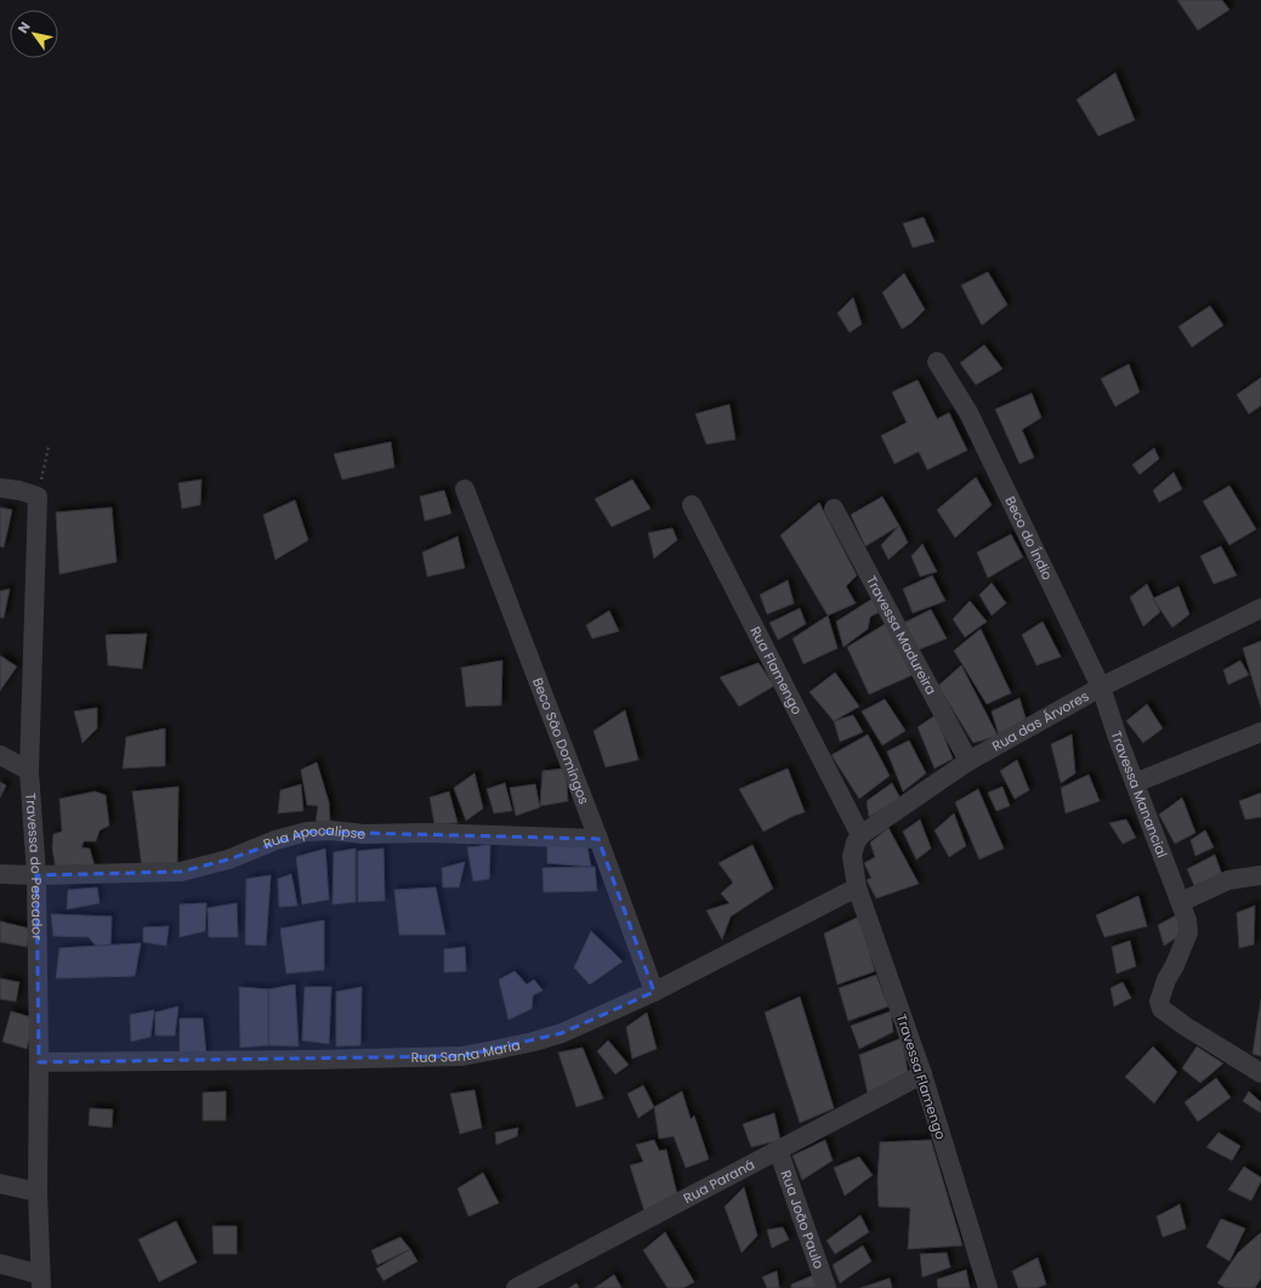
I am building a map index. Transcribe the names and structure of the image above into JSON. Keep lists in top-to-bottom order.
{
  "streets": {
    "street": [
      "Beco do Índio",
      "Travessa Madureira",
      "Rua Flamengo",
      "Rua das Árvores",
      "Beco São Domingos",
      "Travessa Manancial",
      "Rua Apocalipse",
      "Travessa do Pescador",
      "Rua Santa Maria",
      "Travessa Flamengo",
      "Rua Paraná",
      "Rua João Paulo"
    ]
  },
  "crossings": [
    ["Beco do Índio", "Rua das Árvores"],
    ["Beco do Índio", "Travessa Manancial"],
    ["Travessa Madureira", "Rua das Árvores"],
    ["Rua Flamengo", "Rua das Árvores"],
    ["Rua Flamengo", "Travessa Flamengo"],
    ["Rua das Árvores", "Travessa Manancial"],
    ["Rua das Árvores", "Travessa Flamengo"],
    ["Beco São Domingos", "Rua Apocalipse"],
    ["Beco São Domingos", "Rua Santa Maria"],
    ["Rua Apocalipse", "Travessa do Pescador"],
    ["Travessa do Pescador", "Rua Santa Maria"],
    ["Rua Santa Maria", "Travessa Flamengo"],
    ["Travessa Flamengo", "Rua Paraná"],
    ["Rua Paraná", "Rua João Paulo"]
  ],
  "north": "top left"
}
